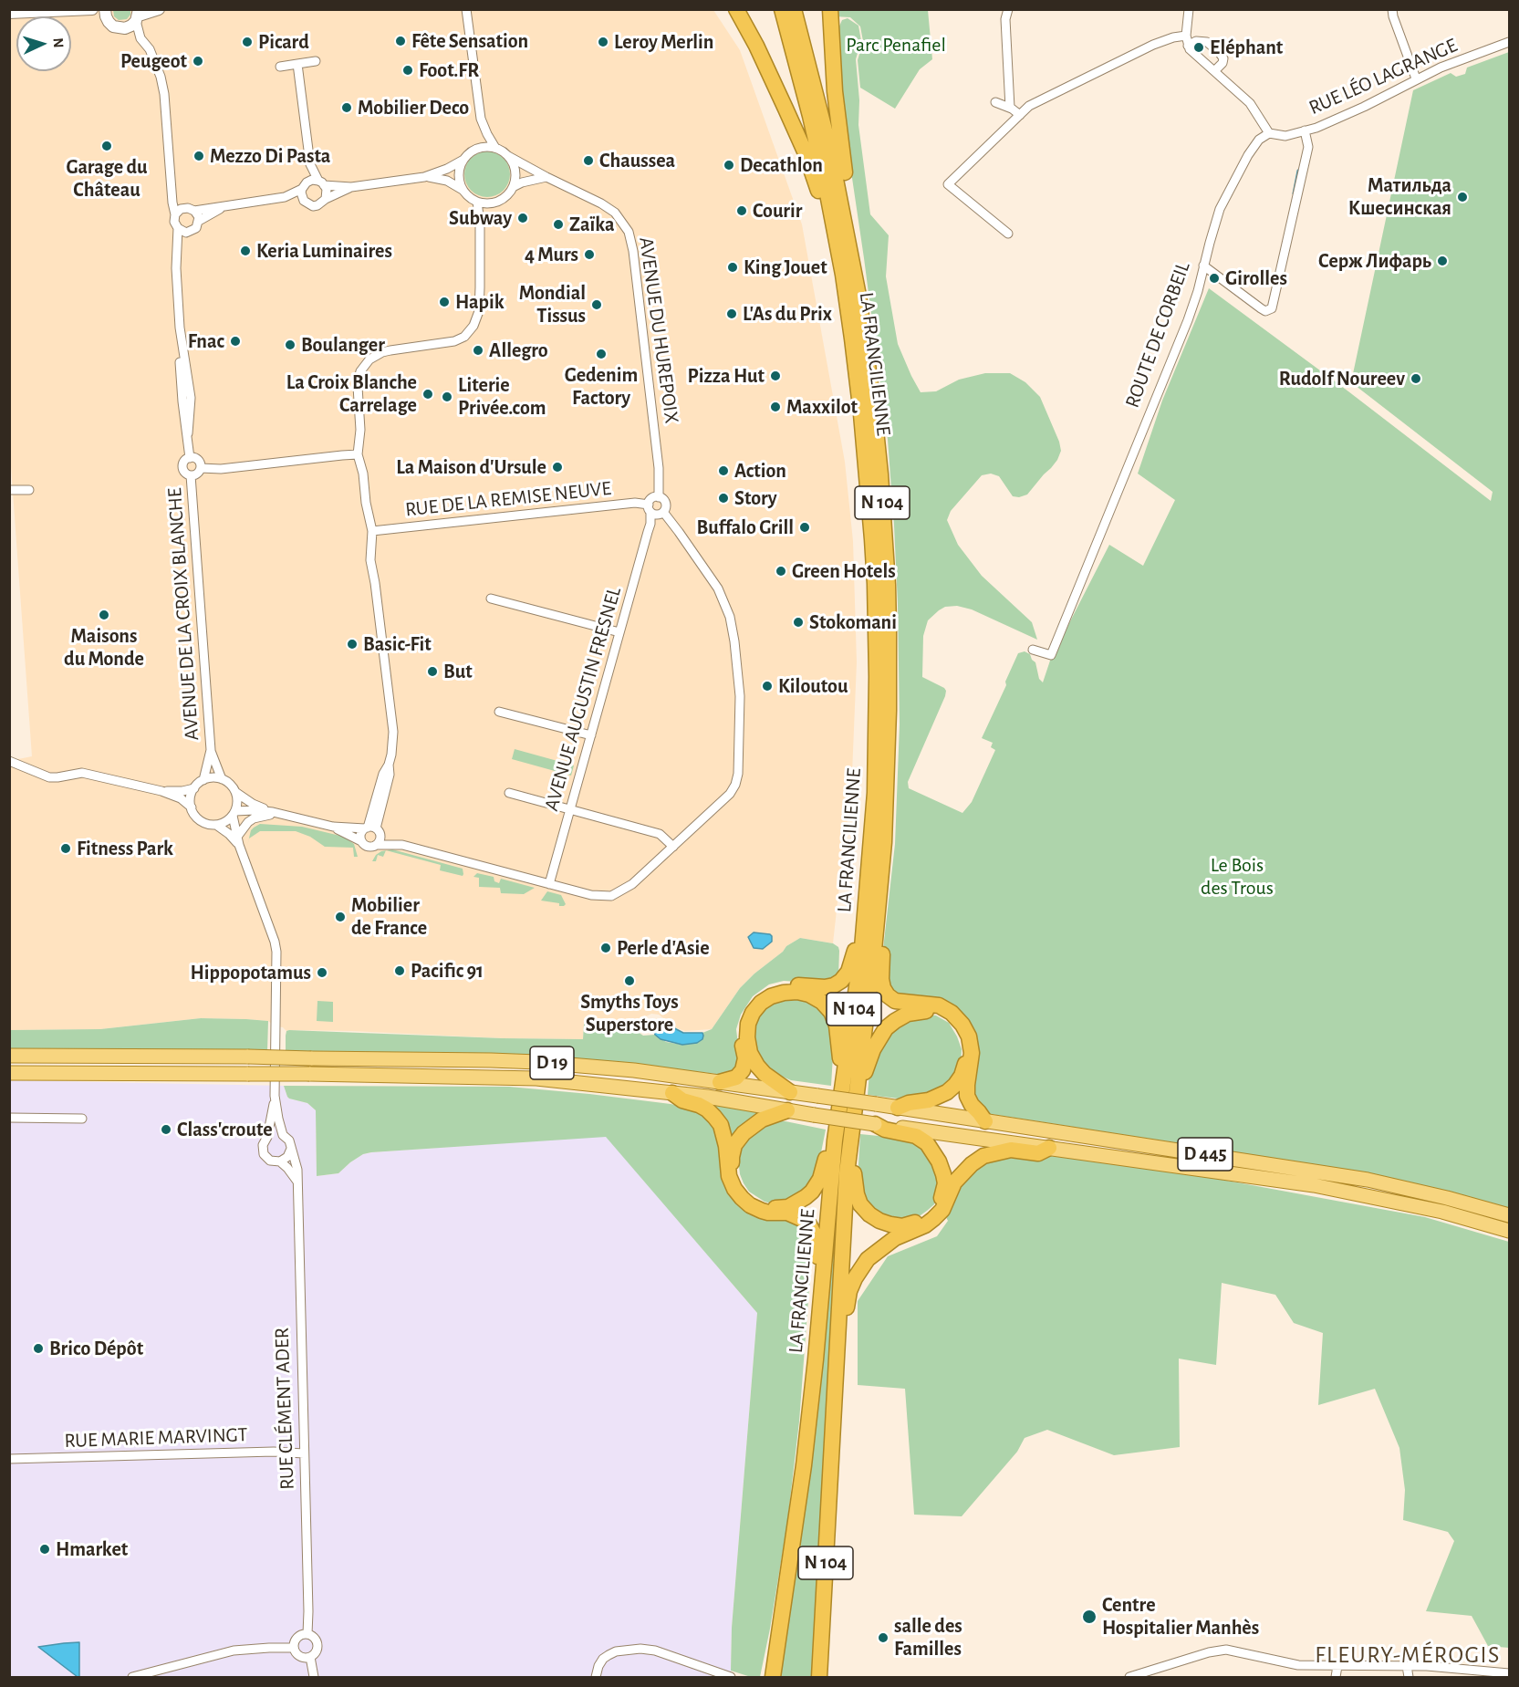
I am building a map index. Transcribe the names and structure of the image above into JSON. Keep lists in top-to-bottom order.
{
  "streets": {
    "highway": ["LA FRANCILIENNE", "N 104"],
    "main road": ["D 19", "D 445"],
    "street": [
      "RUE LÉO LAGRANGE",
      "AVENUE DU HUREPOIX",
      "ROUTE DE CORBEIL",
      "RUE DE LA REMISE NEUVE",
      "AVENUE DE LA CROIX BLANCHE",
      "AVENUE AUGUSTIN FRESNEL",
      "RUE CLÉMENT ADER",
      "RUE MARIE MARVINGT"
    ]
  },
  "crossings": [
    ["RUE LÉO LAGRANGE", "ROUTE DE CORBEIL"],
    ["AVENUE DU HUREPOIX", "RUE DE LA REMISE NEUVE"],
    ["AVENUE DU HUREPOIX", "AVENUE AUGUSTIN FRESNEL"],
    ["RUE DE LA REMISE NEUVE", "AVENUE AUGUSTIN FRESNEL"],
    ["AVENUE DE LA CROIX BLANCHE", "RUE CLÉMENT ADER"],
    ["D 19", "D 445"],
    ["RUE CLÉMENT ADER", "RUE MARIE MARVINGT"]
  ],
  "districts": ["FLEURY-MÉROGIS"],
  "parks": ["Parc Penafiel", "Le Bois des Trous"],
  "places": [
    "Fête Sensation",
    "Picard",
    "Leroy Merlin",
    "Eléphant",
    "Peugeot",
    "Foot.FR",
    "Mobilier Deco",
    "Garage du Château",
    "Mezzo Di Pasta",
    "Chaussea",
    "Decathlon",
    "Матильда Кшесинская",
    "Courir",
    "Subway",
    "Zaïka",
    "Keria Luminaires",
    "4 Murs",
    "Серж Лифарь",
    "King Jouet",
    "Girolles",
    "Hapik",
    "Mondial Tissus",
    "L'As du Prix",
    "Fnac",
    "Boulanger",
    "Allegro",
    "Gedenim Factory",
    "Pizza Hut",
    "Rudolf Noureev",
    "La Croix Blanche Carrelage",
    "Literie Privée.com",
    "Maxxilot",
    "La Maison d'Ursule",
    "Action",
    "Story",
    "Buffalo Grill",
    "Green Hotels",
    "Maisons du Monde",
    "Stokomani",
    "Basic-Fit",
    "But",
    "Kiloutou",
    "Fitness Park",
    "Mobilier de France",
    "Perle d'Asie",
    "Pacific 91",
    "Hippopotamus",
    "Smyths Toys Superstore",
    "Class'croute",
    "Brico Dépôt",
    "Hmarket",
    "Centre Hospitalier Manhès",
    "salle des Familles"
  ],
  "north": "right"
}
